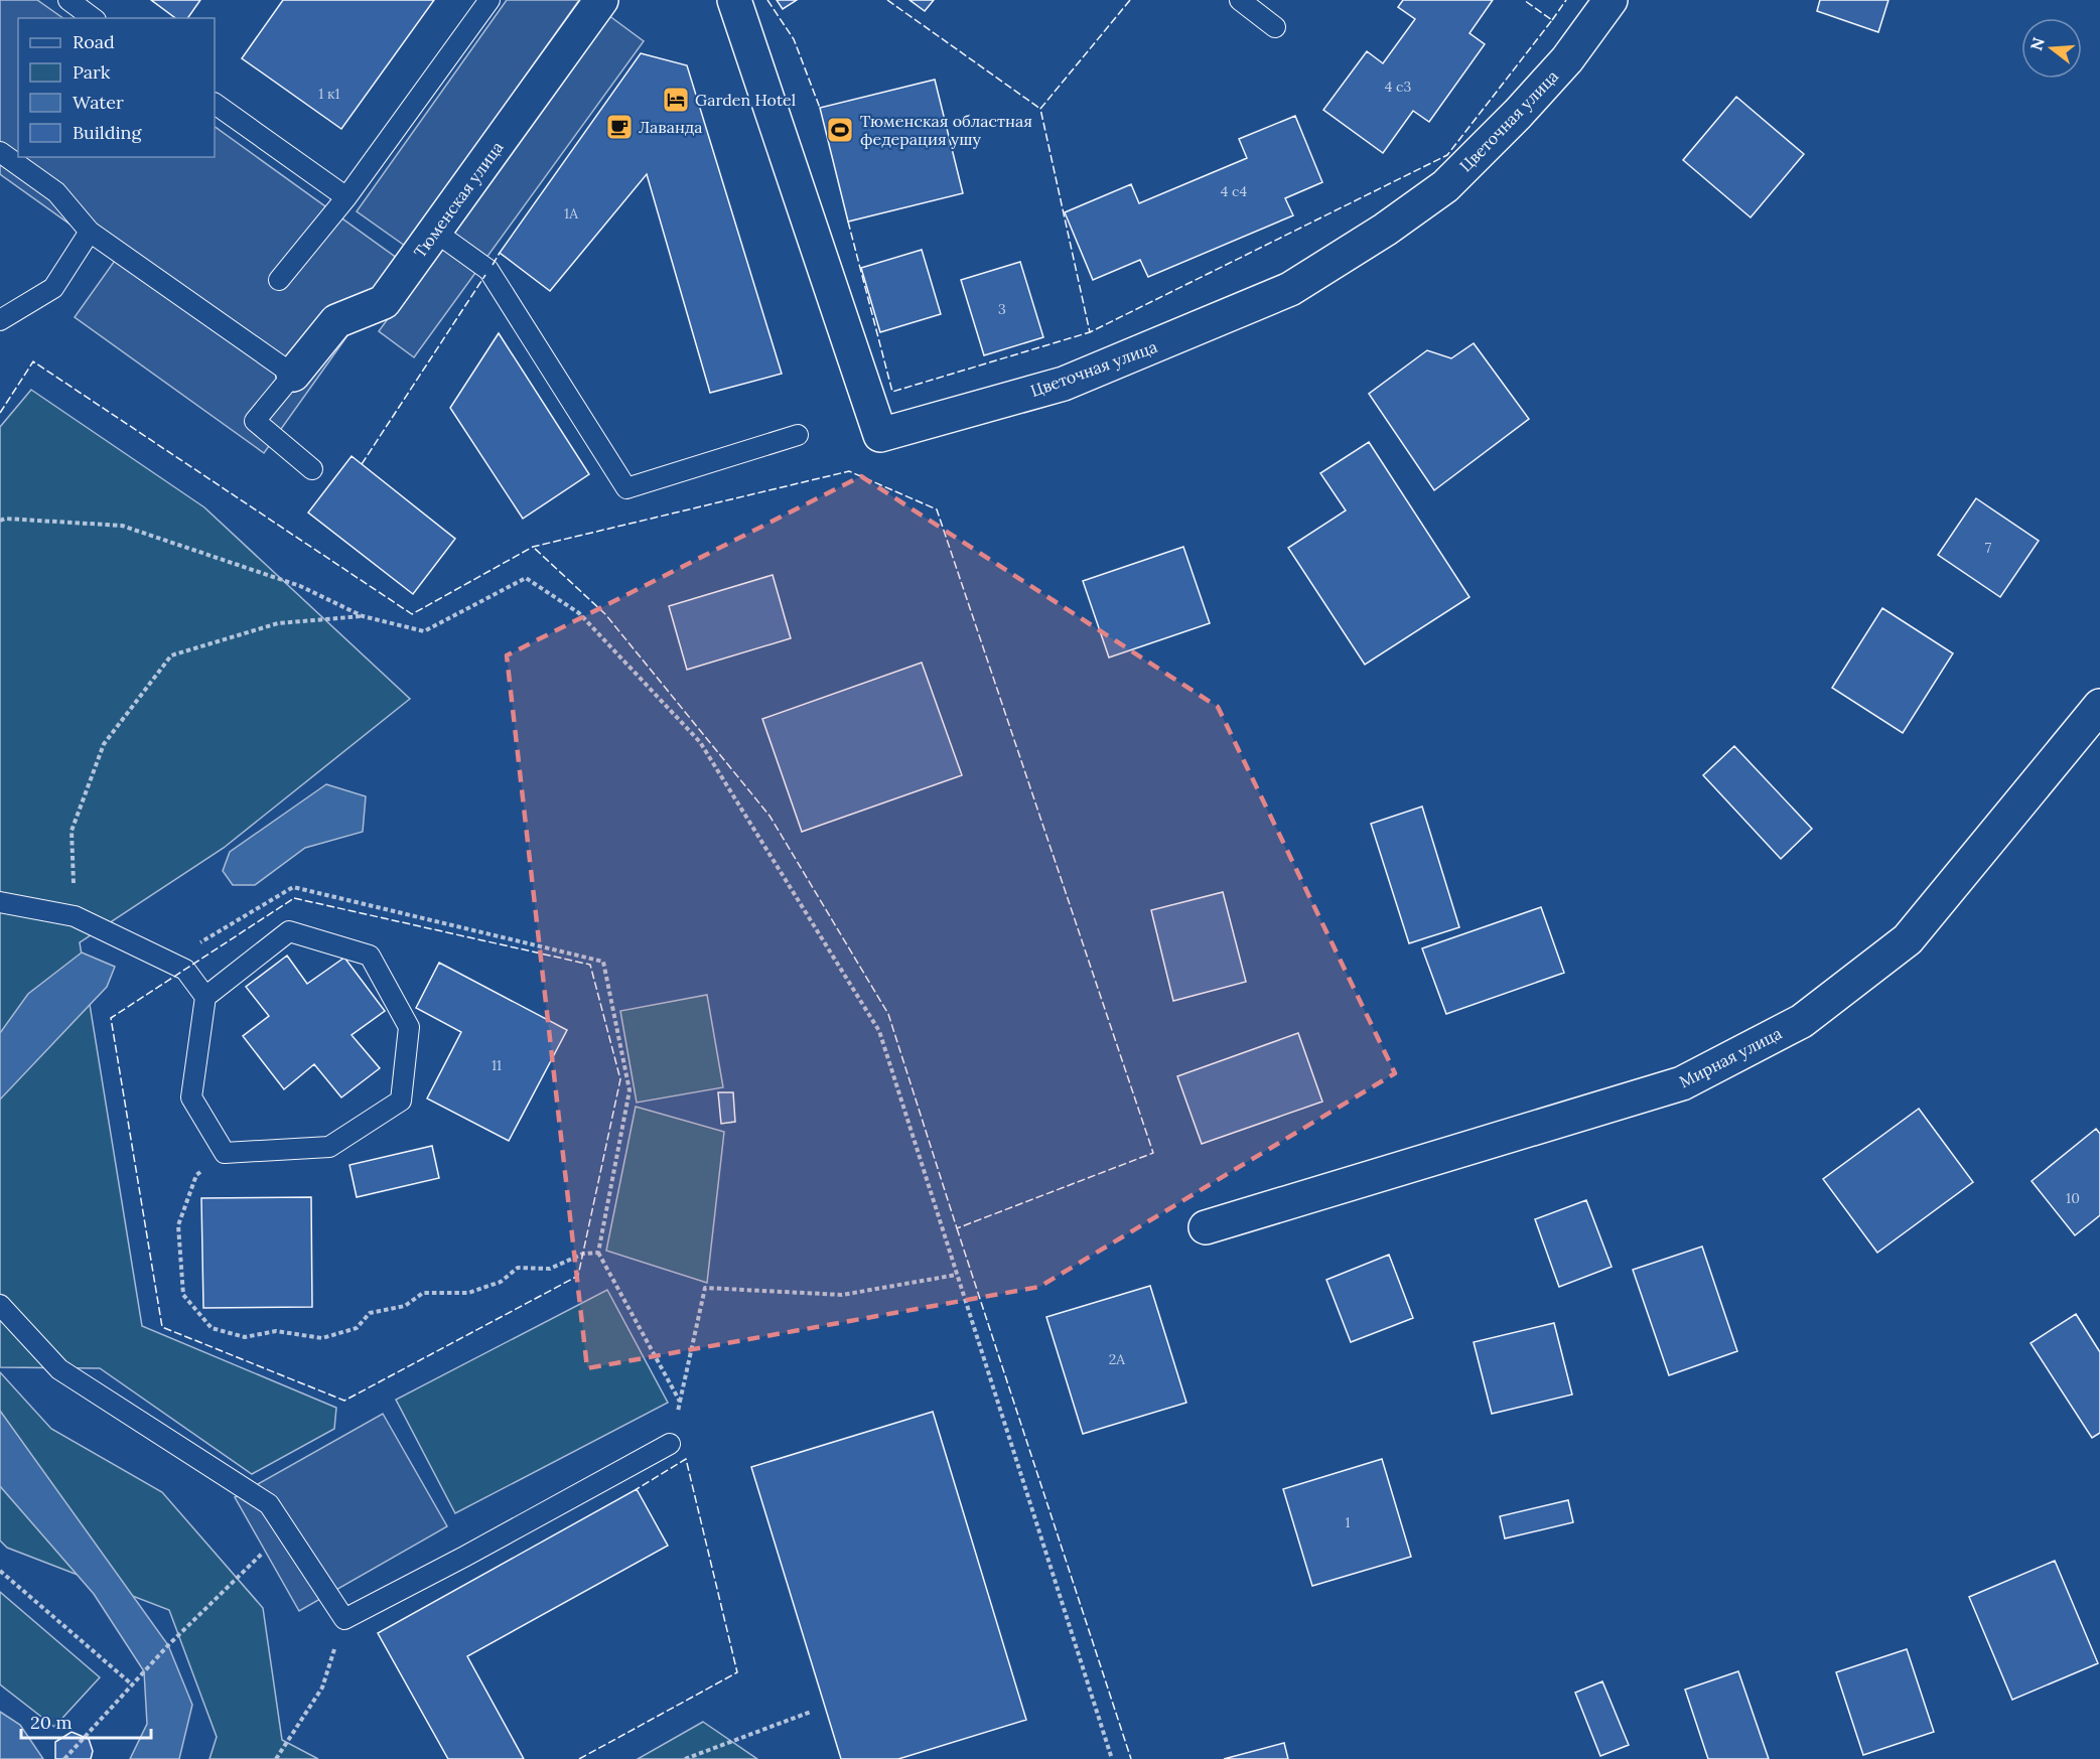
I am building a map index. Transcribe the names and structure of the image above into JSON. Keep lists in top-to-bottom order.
{
  "streets": {
    "street": ["Цветочная улица", "Тюменская улица", "Мирная улица"]
  },
  "places": {
    "hotel": ["Garden Hotel"],
    "cafe": ["Лаванда"],
    "sports": ["Тюменская областная федерация ушу"]
  },
  "house_numbers": [
    "4 c3",
    "1 к1",
    "4 с4",
    "1А",
    "3",
    "7",
    "11",
    "10",
    "2А",
    "1"
  ],
  "legend": [
    "Road",
    "Park",
    "Water",
    "Building"
  ],
  "scale_bar": "20 m",
  "north": "left"
}
